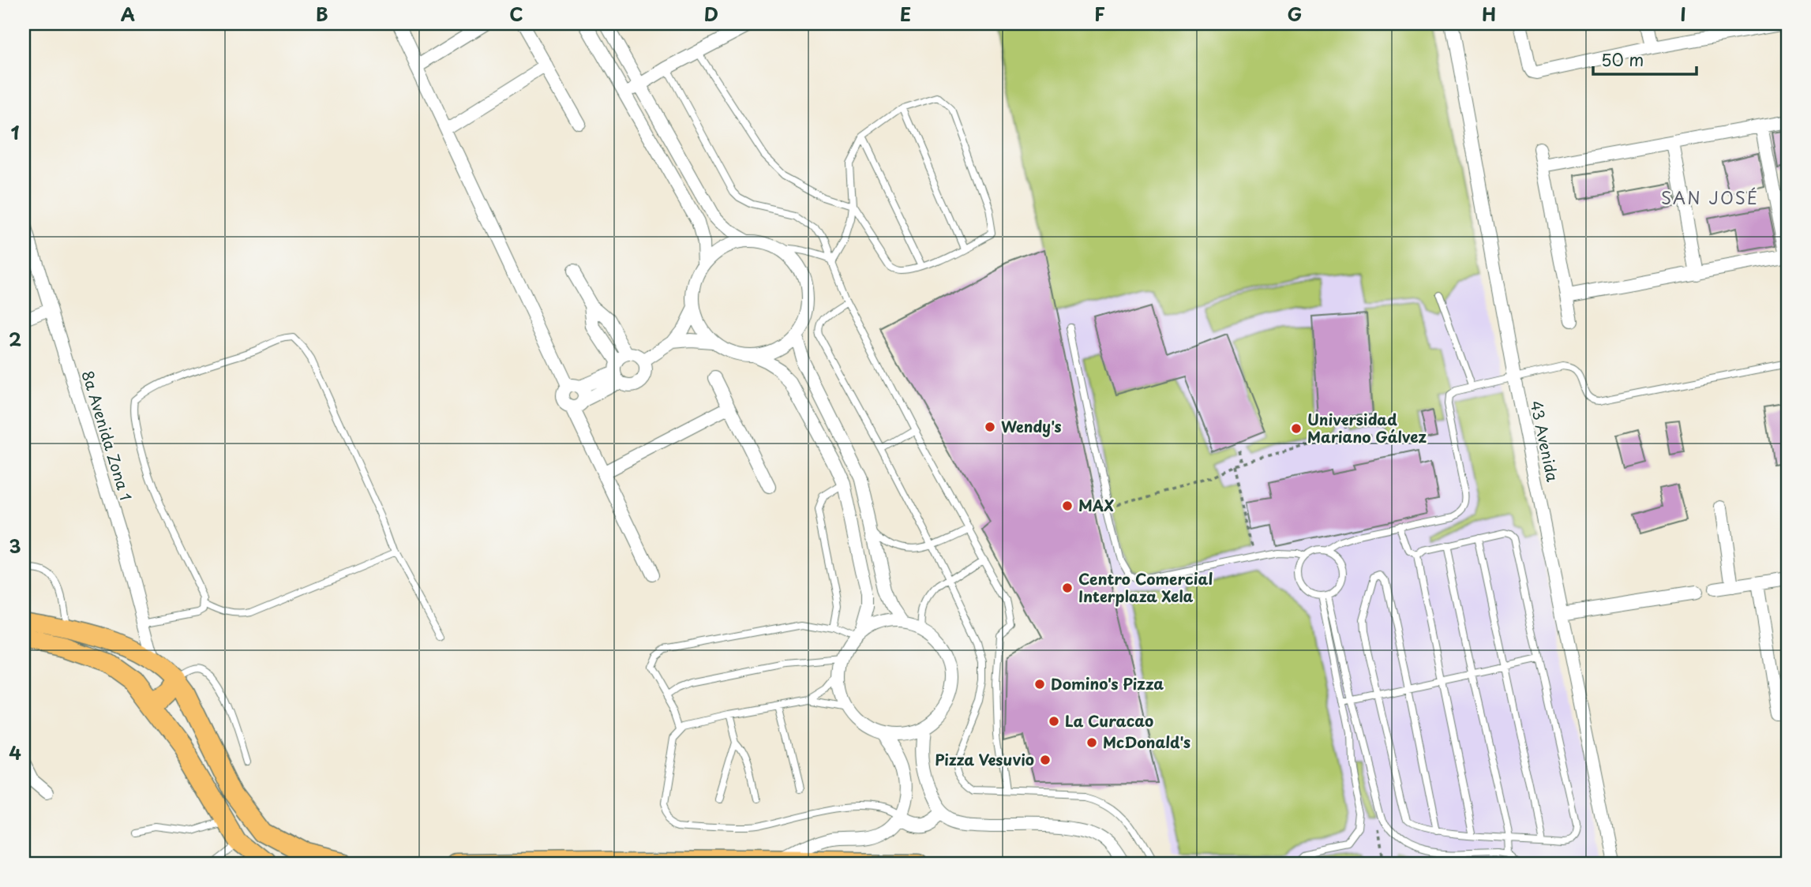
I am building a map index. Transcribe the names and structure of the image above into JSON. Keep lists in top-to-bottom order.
{
  "streets": {
    "street": ["8a Avenida Zona 1", "43 Avenida"]
  },
  "districts": ["SAN JOSÉ"],
  "places": [
    "Wendy's",
    "Universidad Mariano Gálvez",
    "MAX",
    "Centro Comercial Interplaza Xela",
    "Domino's Pizza",
    "La Curacao",
    "McDonald's",
    "Pizza Vesuvio"
  ],
  "scale_bar": "50 m",
  "grid": {
    "columns": [
      "A",
      "B",
      "C",
      "D",
      "E",
      "F",
      "G",
      "H",
      "I"
    ],
    "rows": [
      "1",
      "2",
      "3",
      "4"
    ]
  }
}
